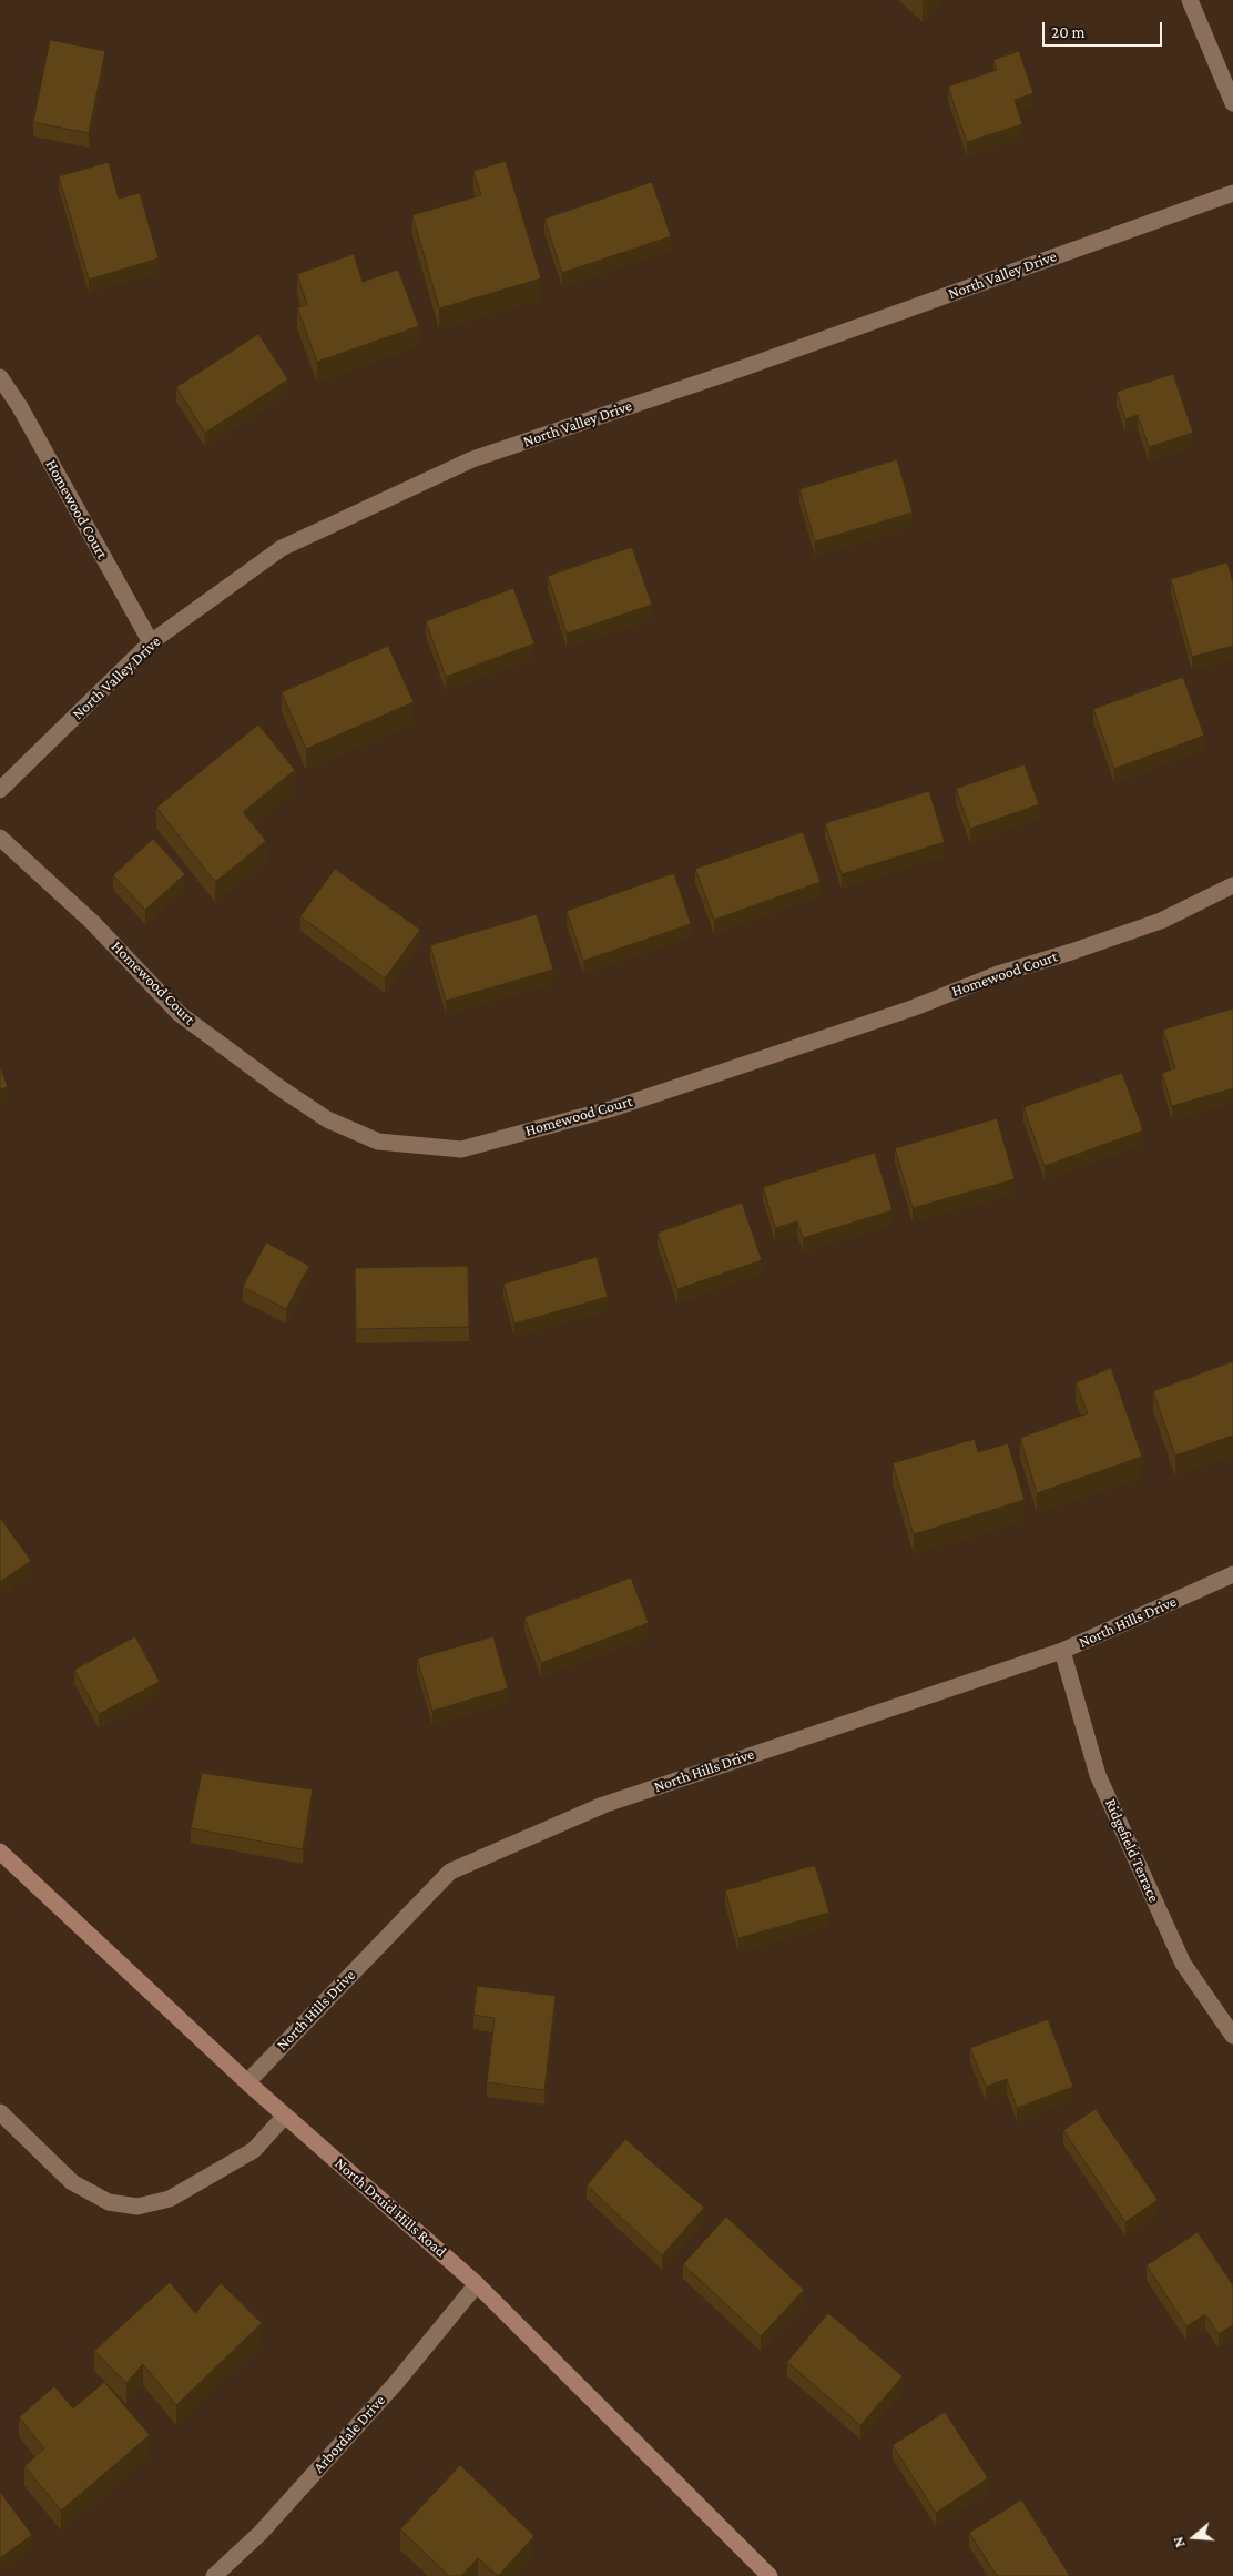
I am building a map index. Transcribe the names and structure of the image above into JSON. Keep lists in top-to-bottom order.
{
  "streets": {
    "main road": ["North Druid Hills Road"],
    "street": [
      "North Valley Drive",
      "Homewood Court",
      "North Hills Drive",
      "Ridgefield Terrace",
      "Arbordale Drive"
    ]
  },
  "crossings": [
    ["North Valley Drive", "Homewood Court"],
    ["North Hills Drive", "Ridgefield Terrace"],
    ["North Hills Drive", "North Druid Hills Road"],
    ["North Druid Hills Road", "Arbordale Drive"]
  ],
  "scale_bar": "20 m",
  "north": "left"
}
